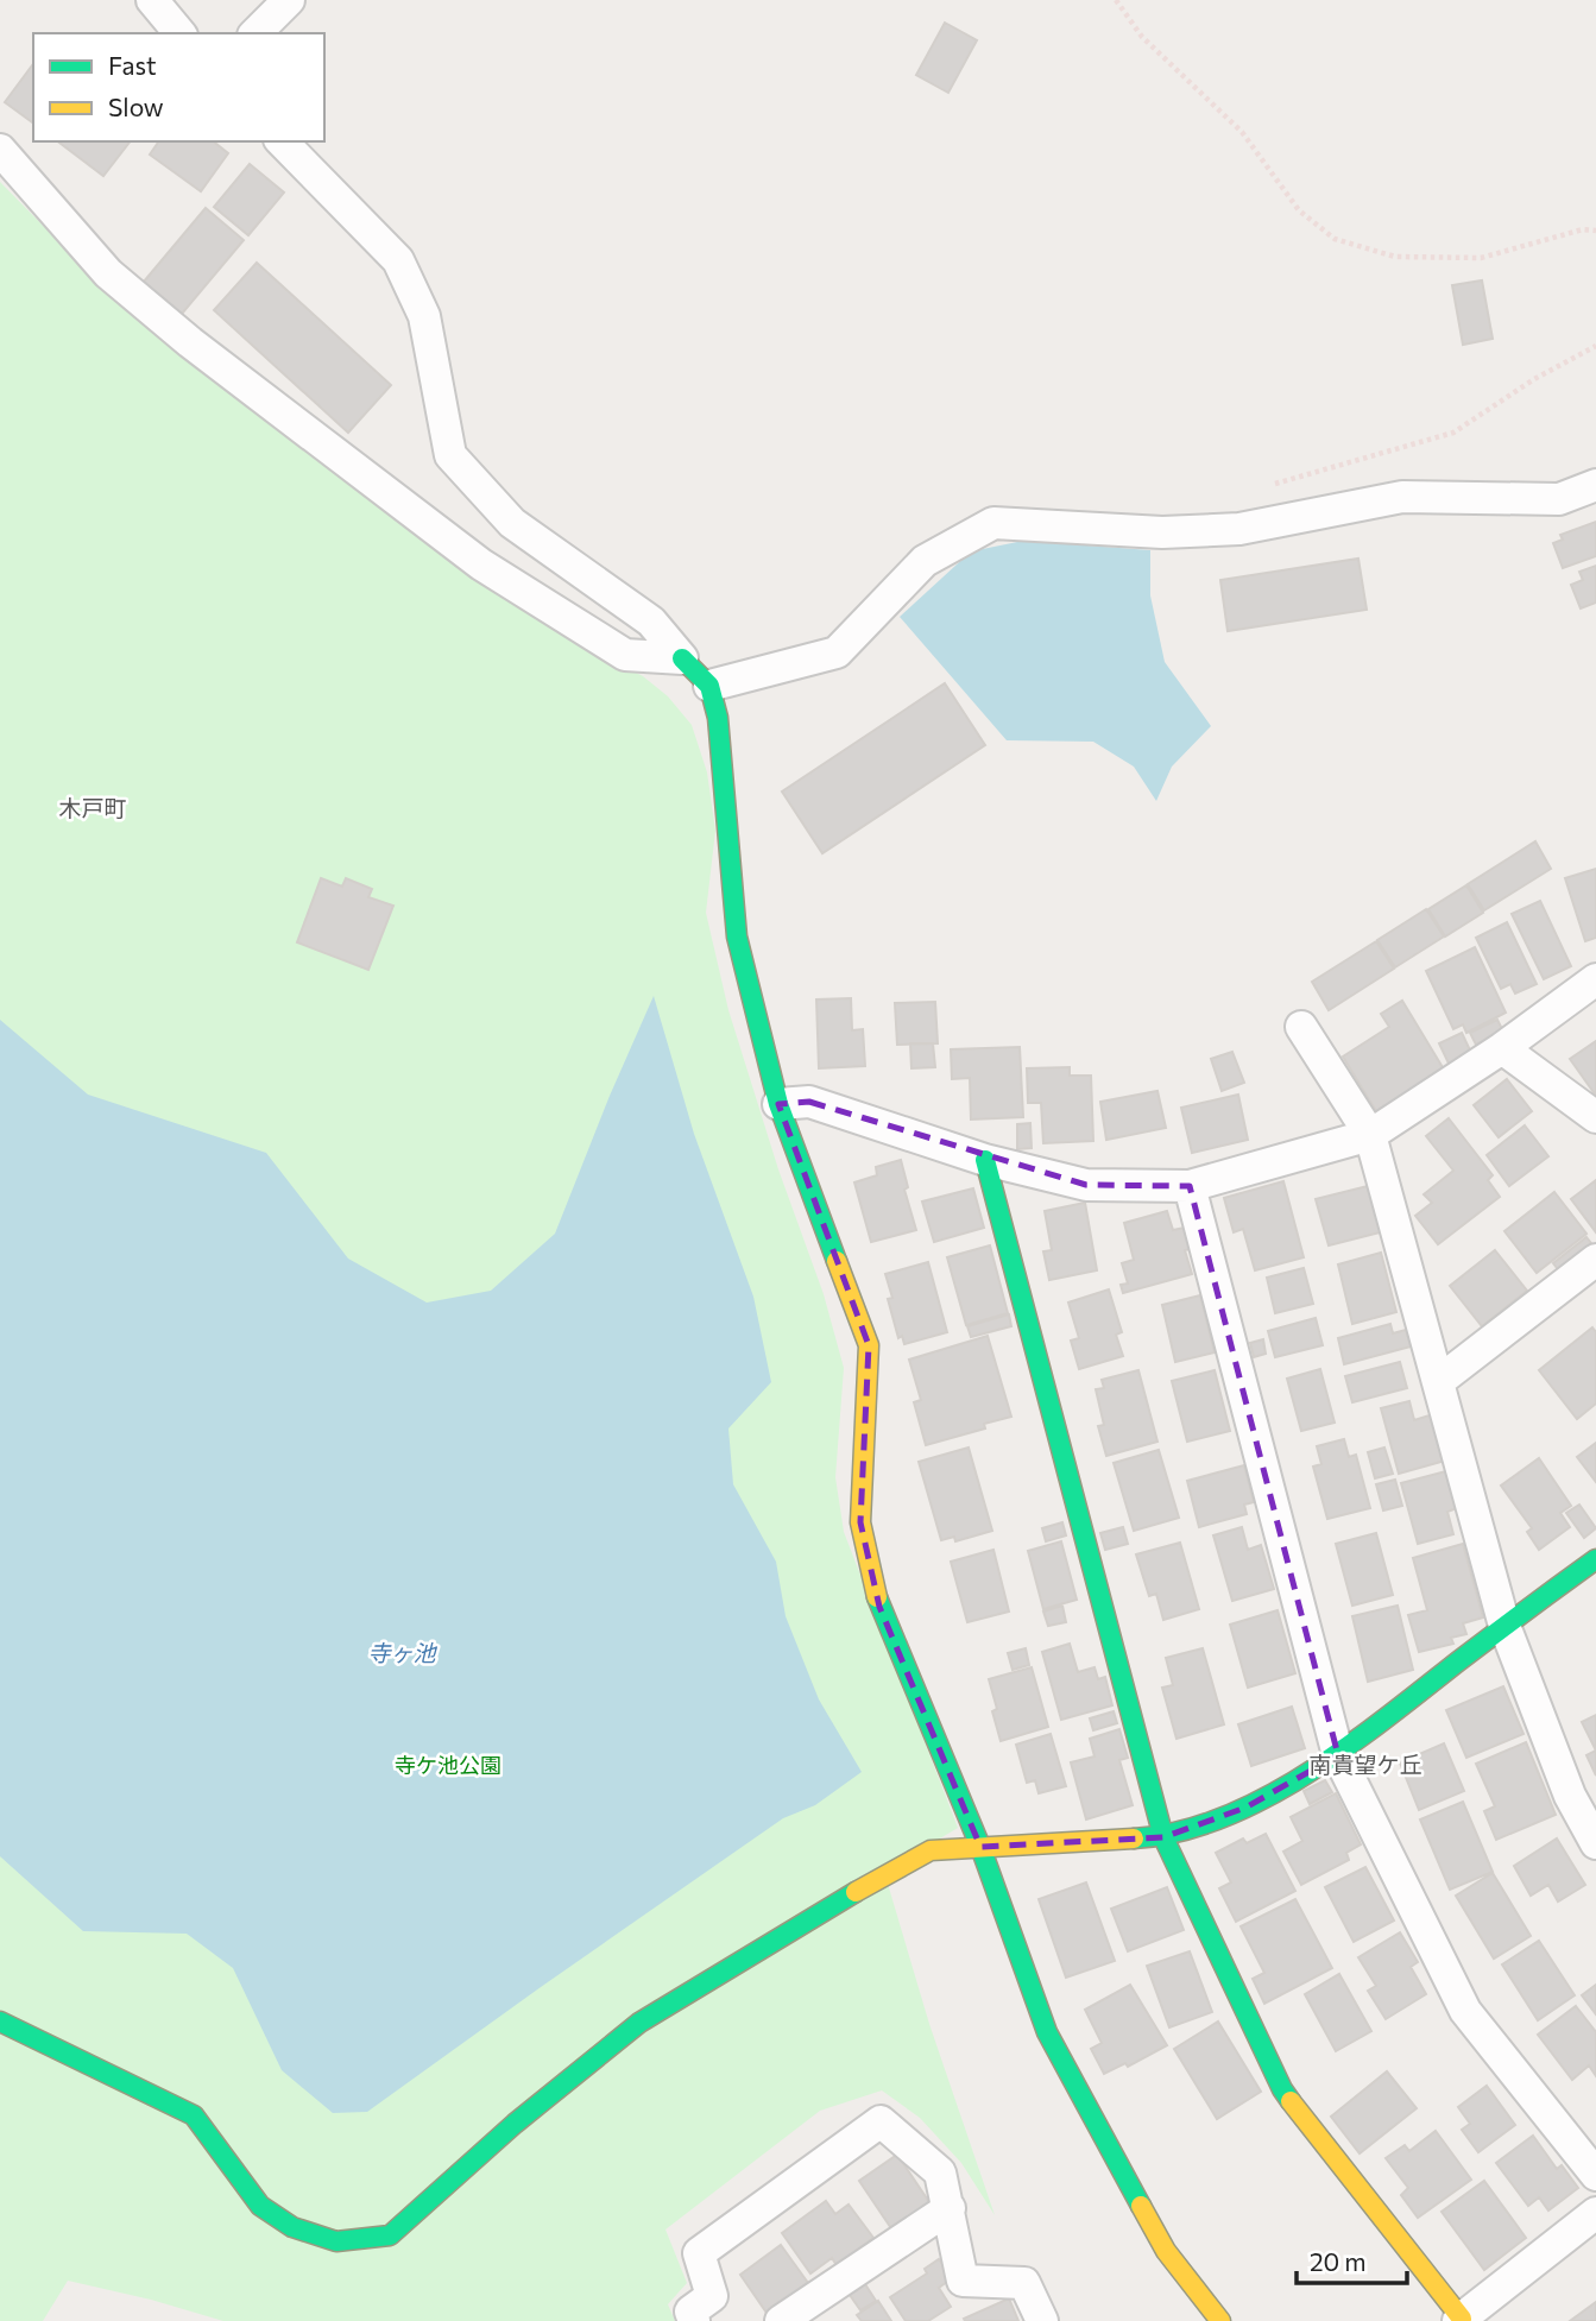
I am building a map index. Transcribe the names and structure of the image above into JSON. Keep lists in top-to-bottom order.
{
  "districts": ["木戸町", "南貴望ケ丘"],
  "water": ["寺ヶ池"],
  "parks": ["寺ケ池公園"],
  "legend": ["Fast", "Slow"],
  "scale_bar": "20 m"
}
